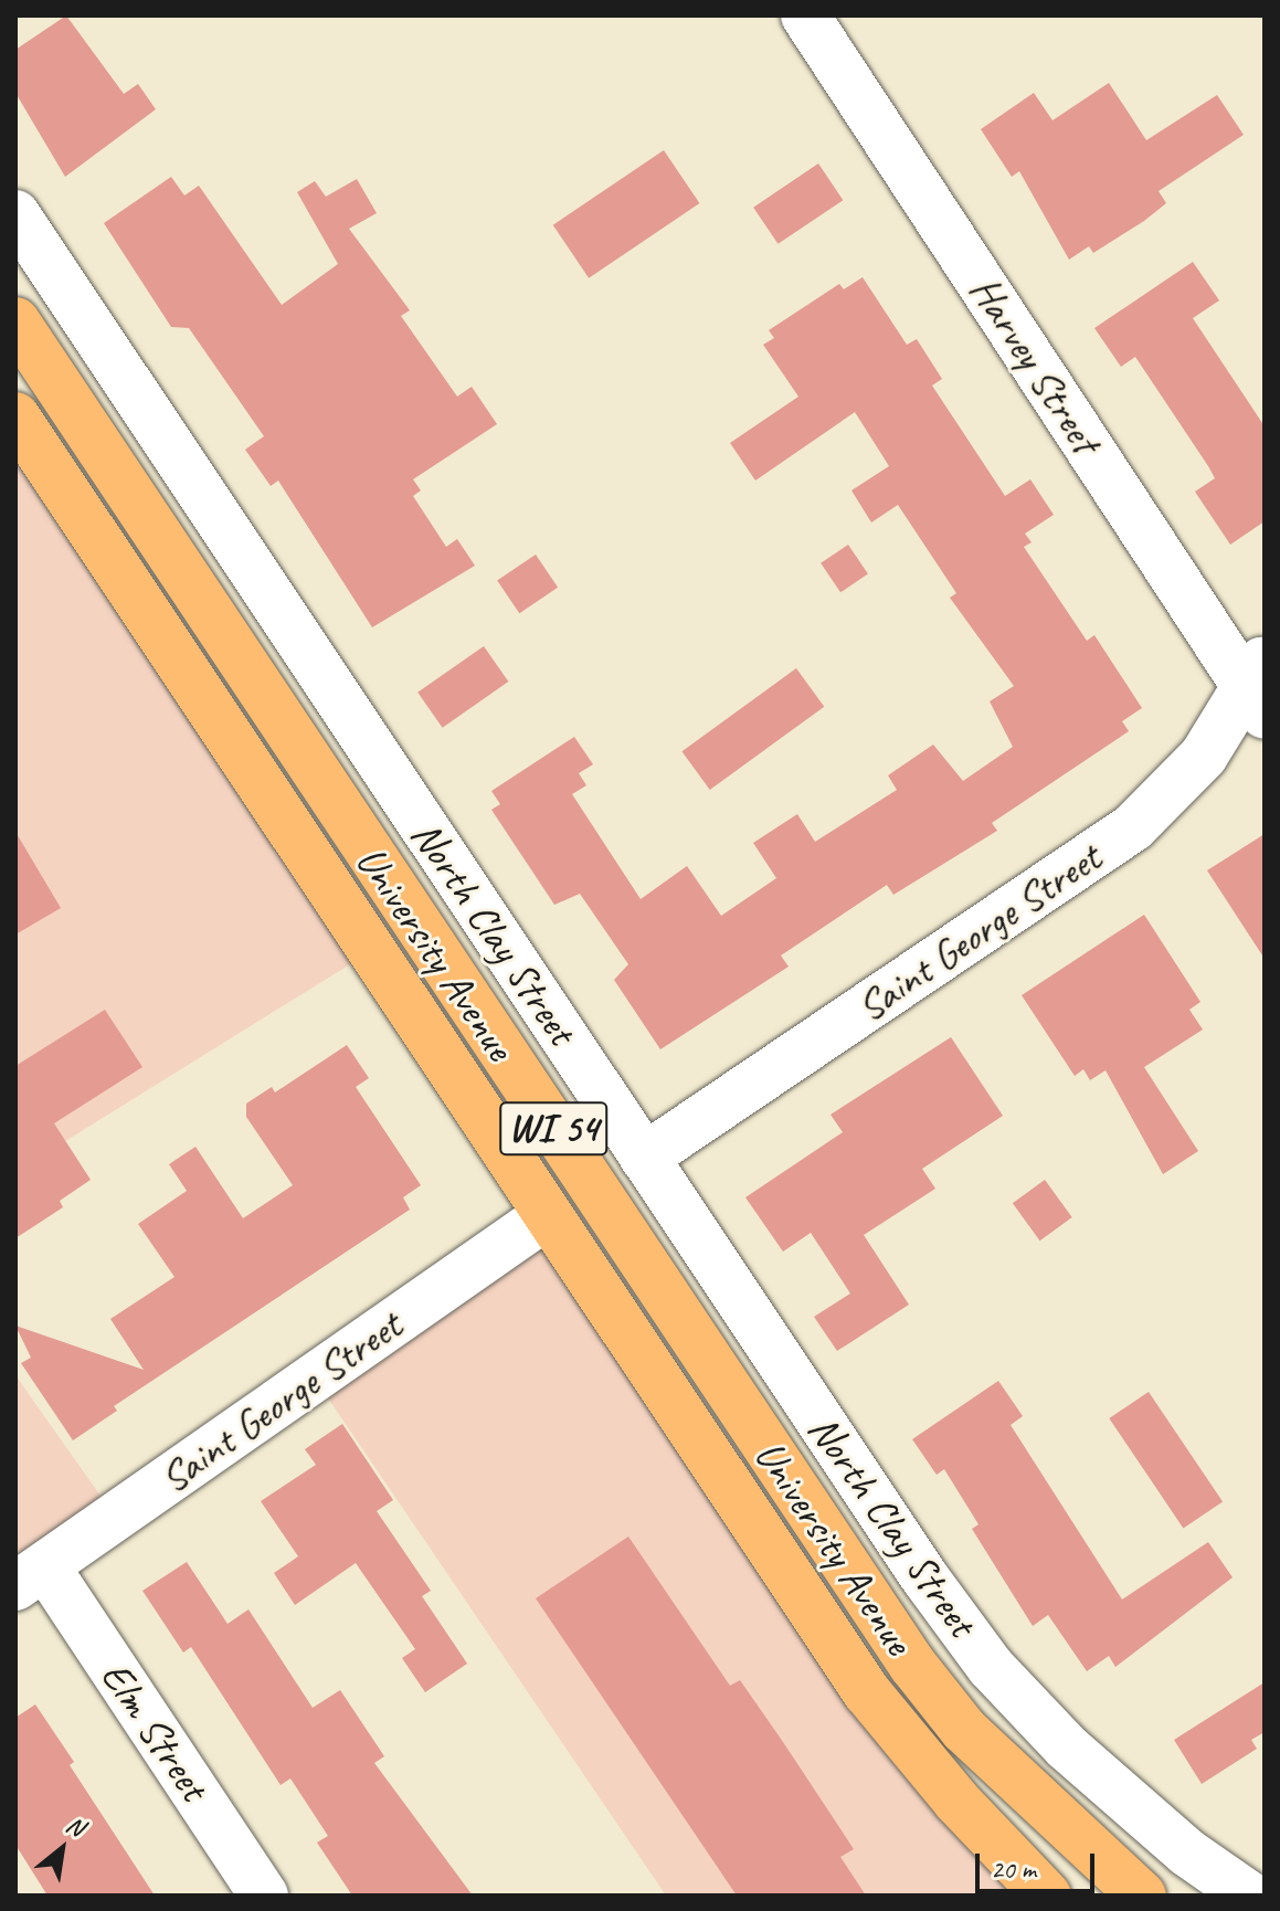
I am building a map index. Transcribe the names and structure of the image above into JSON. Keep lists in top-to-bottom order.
{
  "streets": {
    "main road": ["University Avenue", "WI 54"],
    "street": [
      "Harvey Street",
      "North Clay Street",
      "Saint George Street",
      "Elm Street"
    ]
  },
  "crossings": [
    ["Harvey Street", "Saint George Street"],
    ["North Clay Street", "Saint George Street"],
    ["Saint George Street", "University Avenue"],
    ["Saint George Street", "Elm Street"]
  ],
  "scale_bar": "20 m",
  "north": "top right"
}
